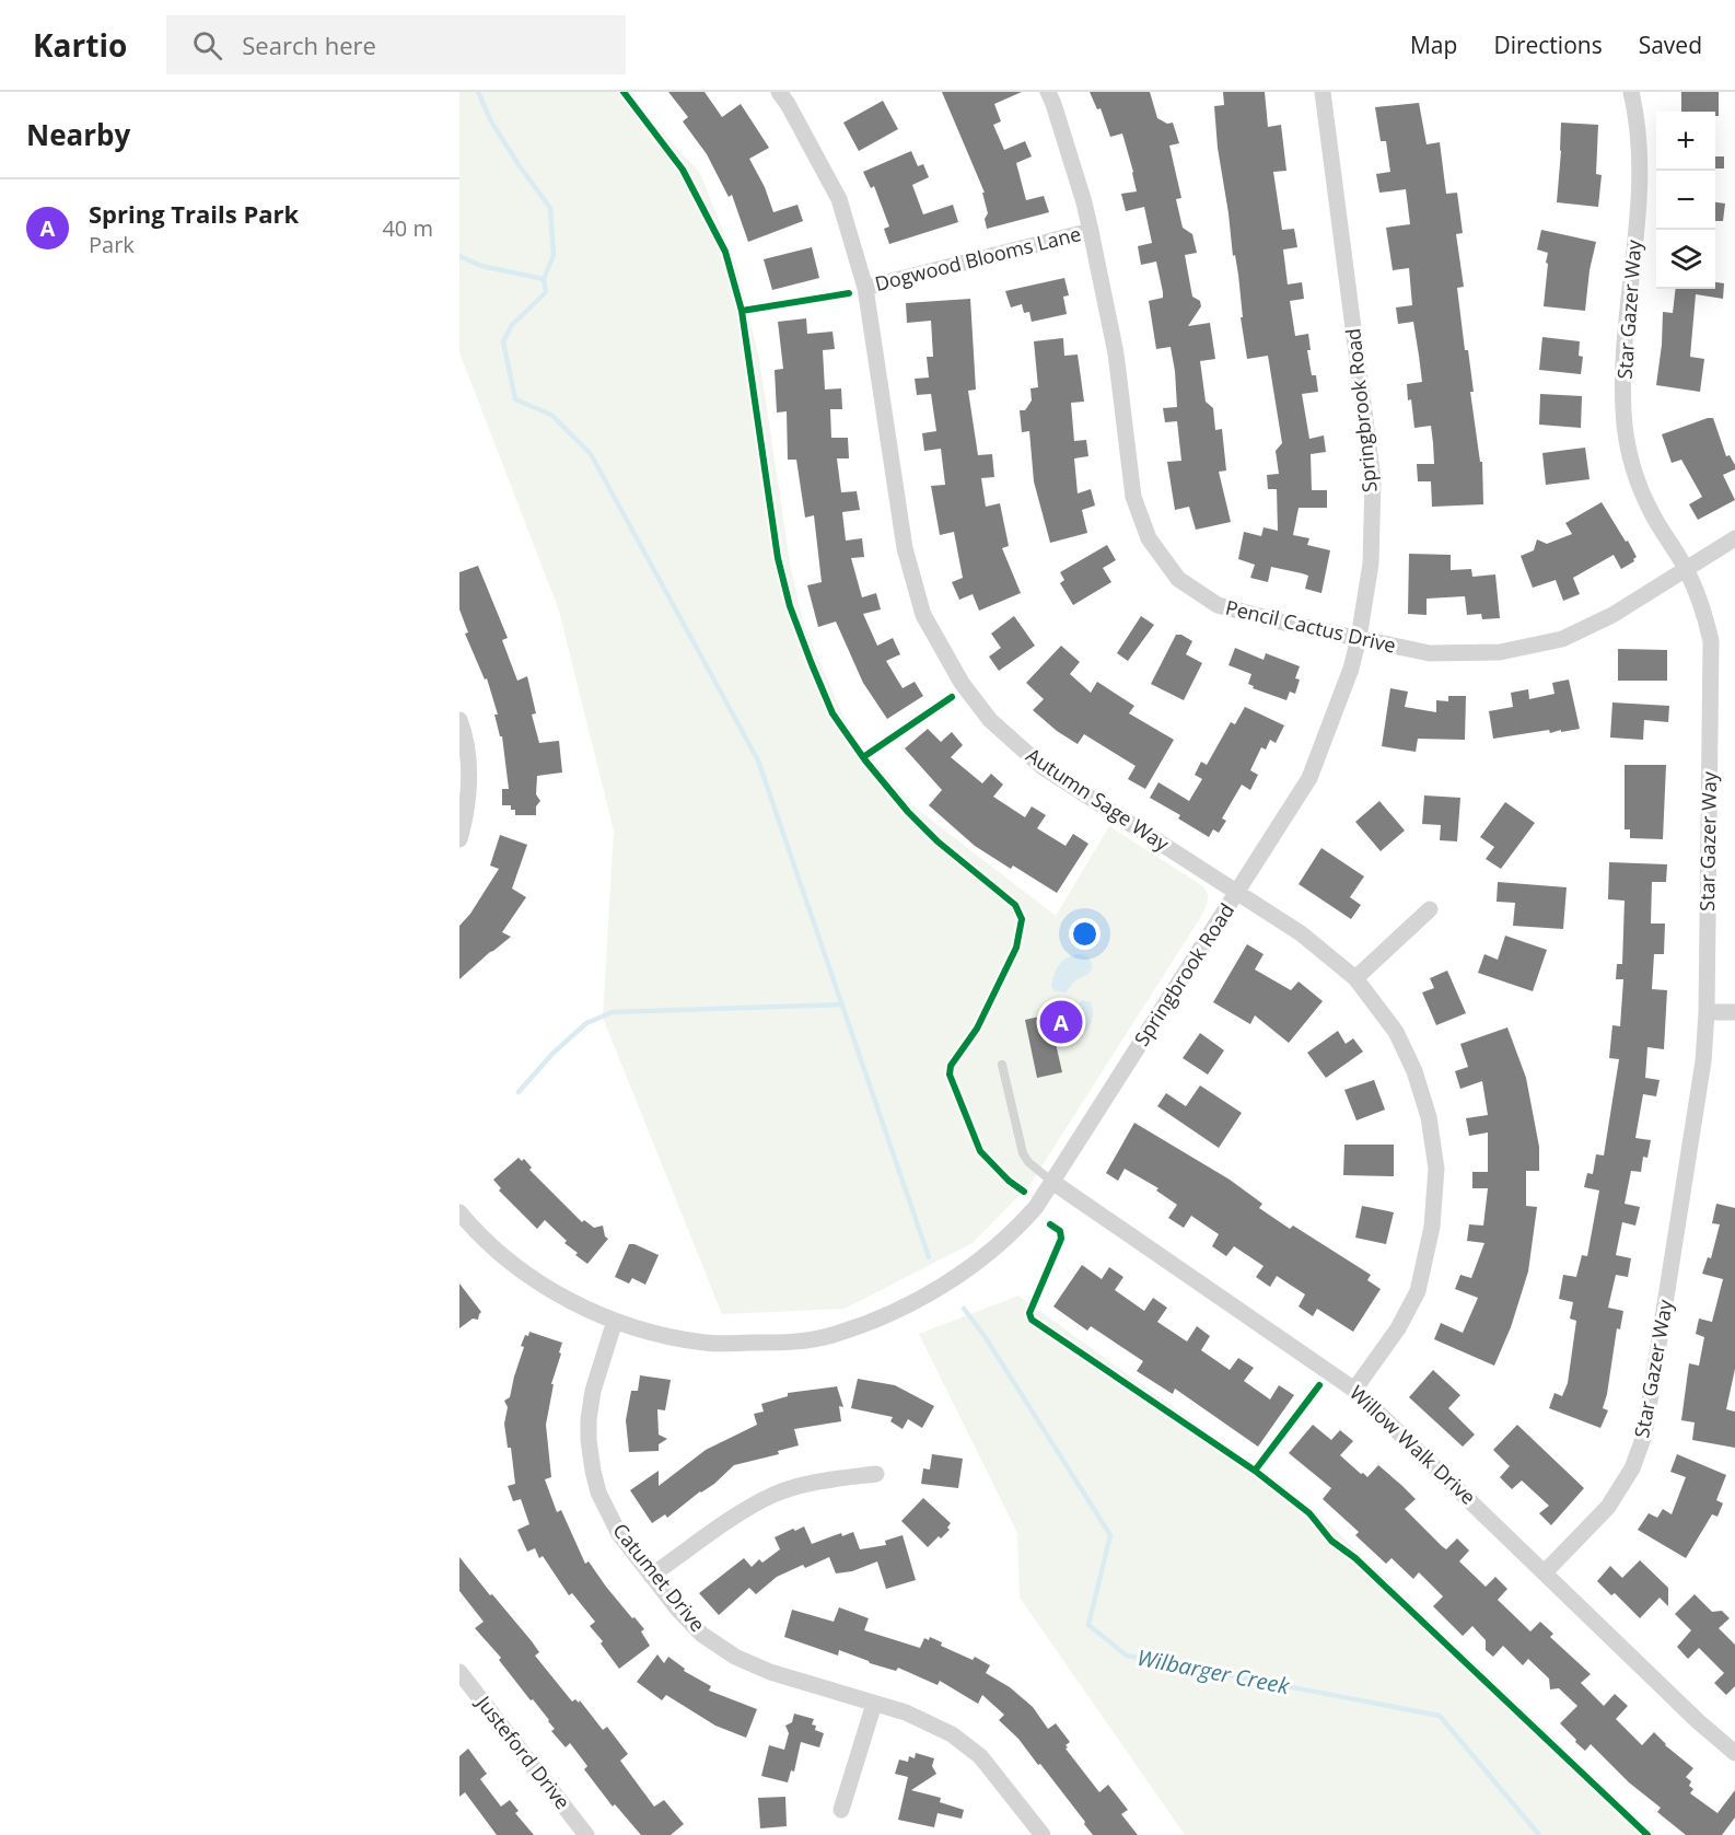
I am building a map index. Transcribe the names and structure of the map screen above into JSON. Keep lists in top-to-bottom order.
{
  "streets": {
    "street": [
      "Dogwood Blooms Lane",
      "Star Gazer Way",
      "Springbrook Road",
      "Pencil Cactus Drive",
      "Autumn Sage Way",
      "Willow Walk Drive",
      "Catumet Drive",
      "Justeford Drive"
    ]
  },
  "crossings": [
    ["Dogwood Blooms Lane", "Pencil Cactus Drive"],
    ["Dogwood Blooms Lane", "Autumn Sage Way"],
    ["Star Gazer Way", "Pencil Cactus Drive"],
    ["Star Gazer Way", "Willow Walk Drive"],
    ["Springbrook Road", "Pencil Cactus Drive"],
    ["Springbrook Road", "Autumn Sage Way"],
    ["Springbrook Road", "Willow Walk Drive"],
    ["Springbrook Road", "Catumet Drive"],
    ["Autumn Sage Way", "Willow Walk Drive"]
  ],
  "water": ["Wilbarger Creek"],
  "page": {
    "header": "Kartio",
    "search": "Search here",
    "nav": ["Map", "Directions", "Saved"],
    "heading": "Nearby",
    "map_buttons": ["+", "−"],
    "list": [
      {
        "mark": "A",
        "name": "Spring Trails Park",
        "note": "Park",
        "value": "40 m"
      }
    ],
    "pins": "A"
  }
}
